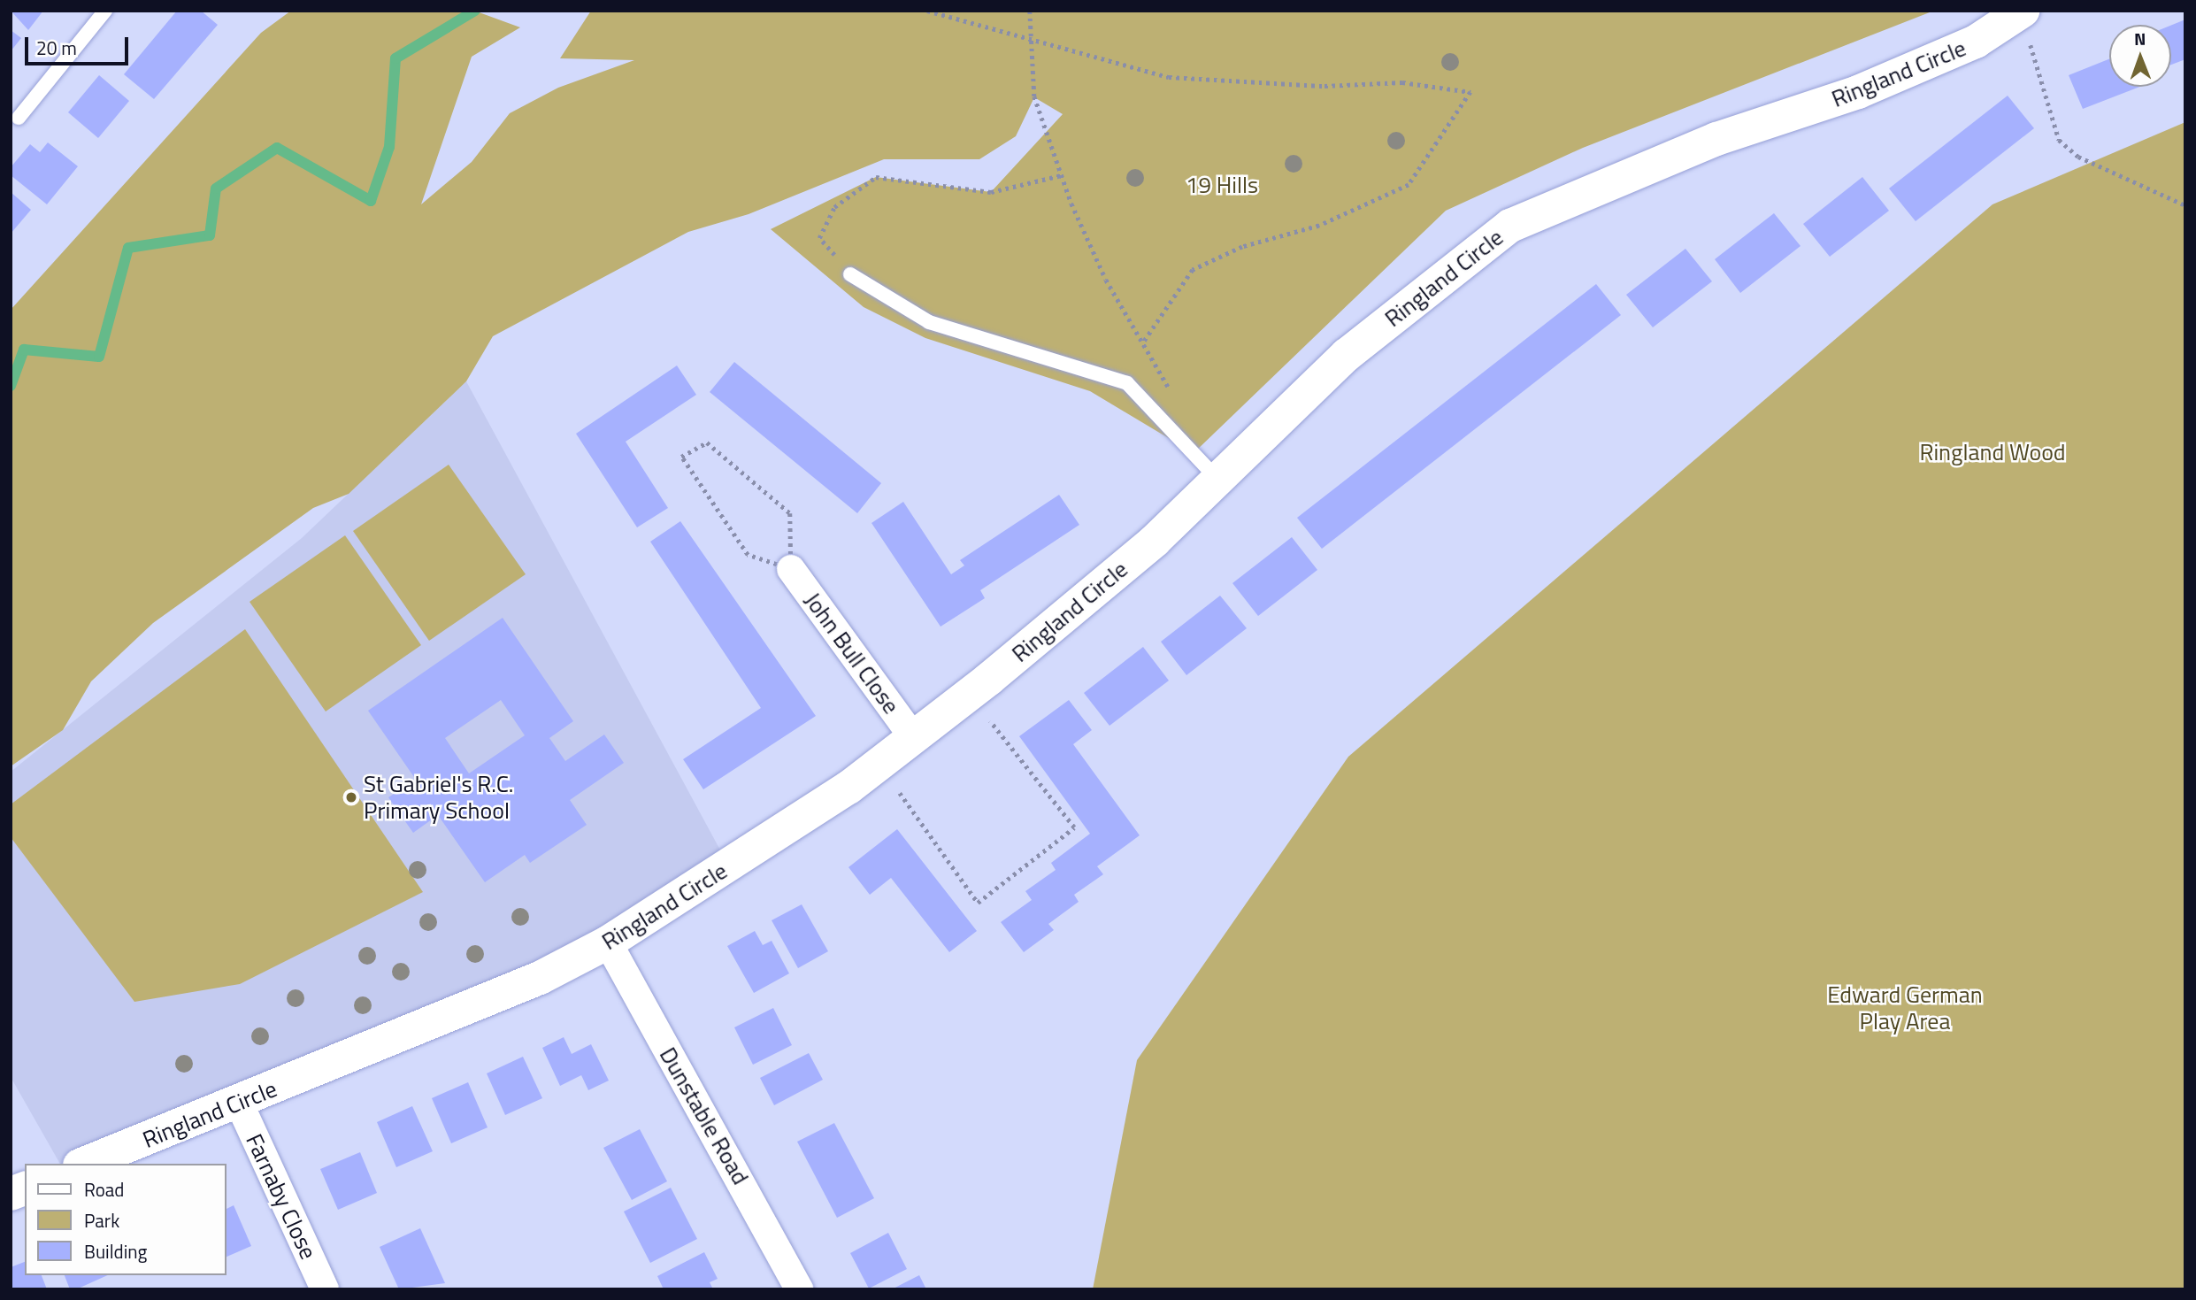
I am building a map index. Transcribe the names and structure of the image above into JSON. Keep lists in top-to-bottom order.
{
  "streets": {
    "street": [
      "Ringland Circle",
      "John Bull Close",
      "Dunstable Road",
      "Farnaby Close"
    ]
  },
  "crossings": [
    ["Ringland Circle", "John Bull Close"],
    ["Ringland Circle", "Dunstable Road"],
    ["Ringland Circle", "Farnaby Close"]
  ],
  "parks": ["19 Hills", "Ringland Wood", "Edward German Play Area"],
  "places": ["St Gabriel's R.C. Primary School"],
  "legend": ["Road", "Park", "Building"],
  "scale_bar": "20 m",
  "north": "top"
}
